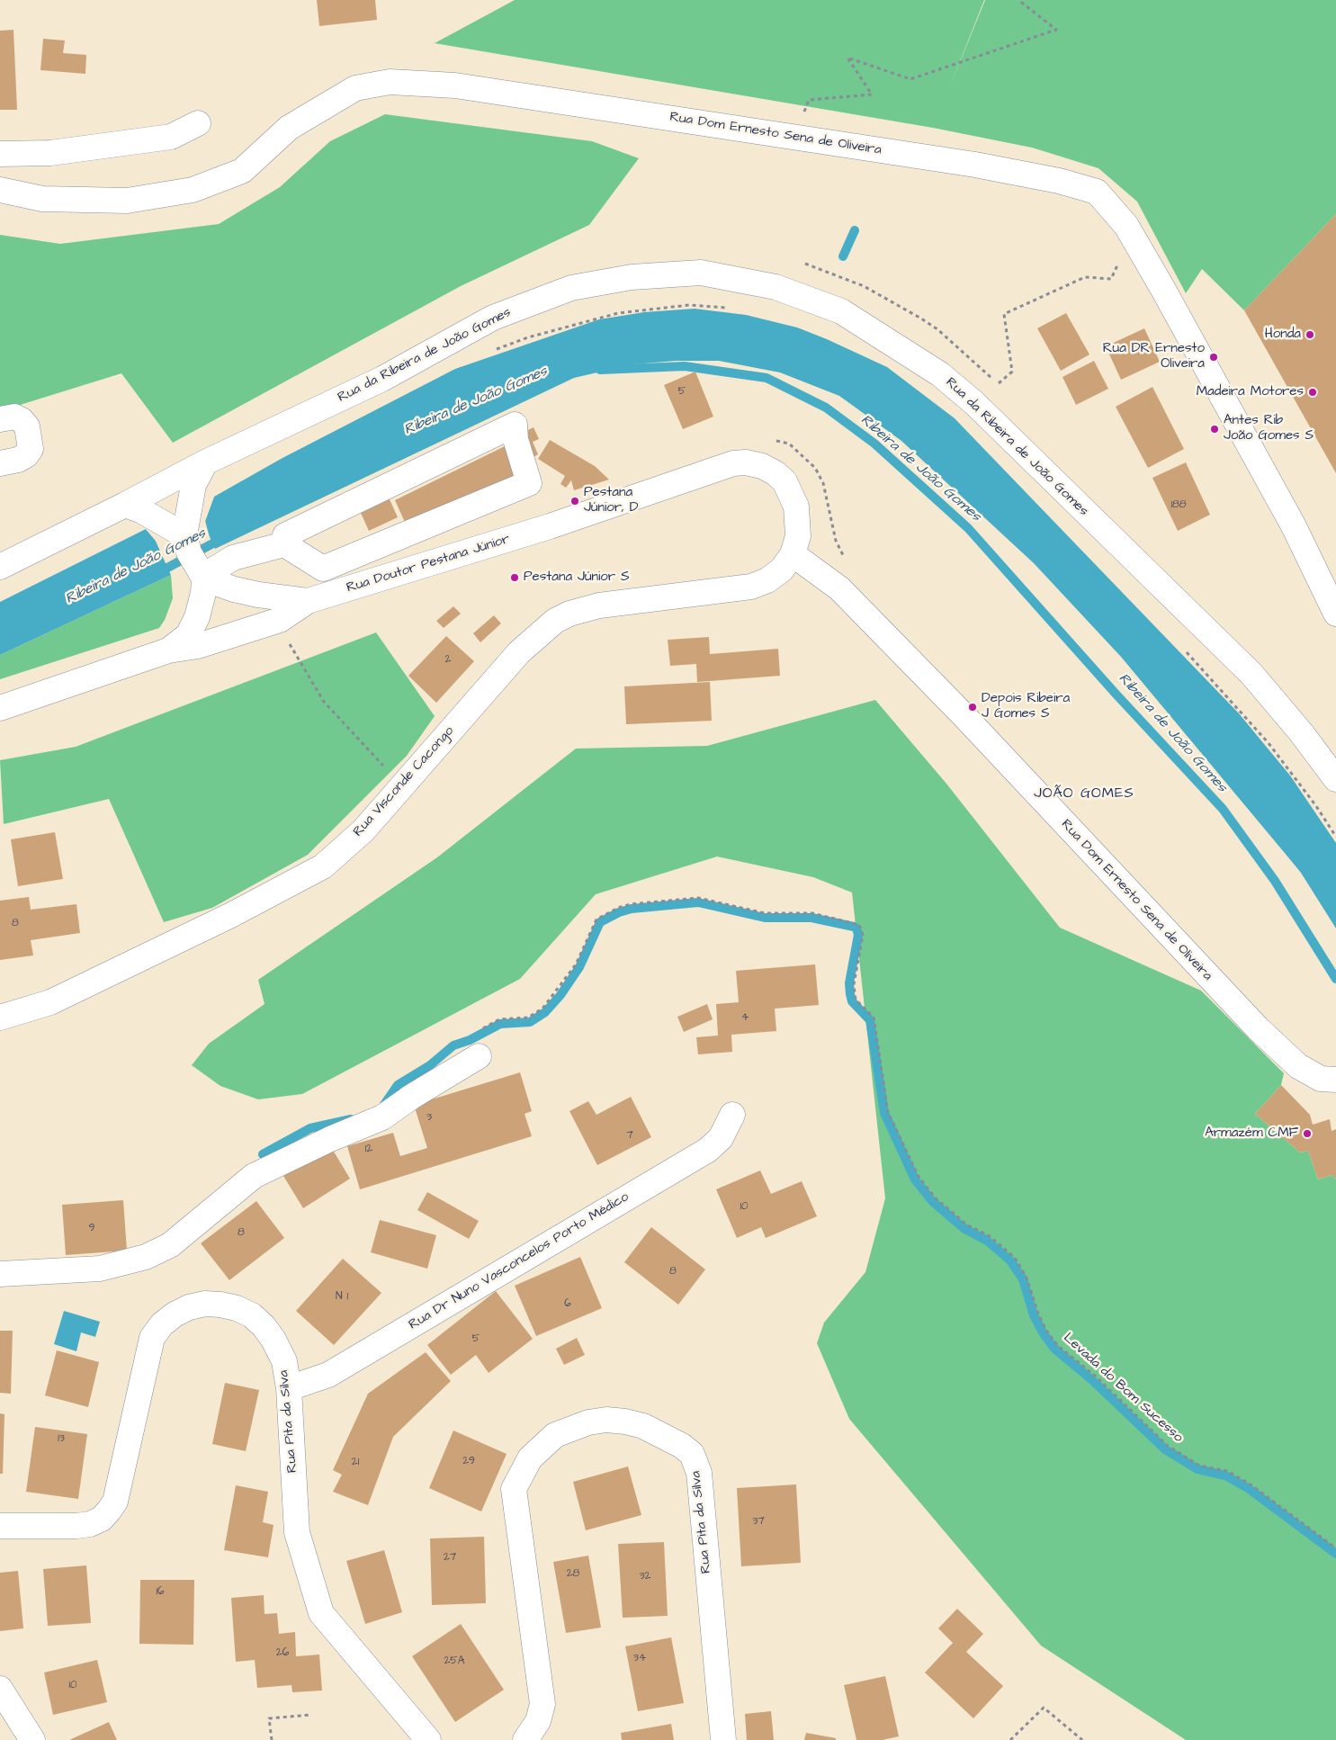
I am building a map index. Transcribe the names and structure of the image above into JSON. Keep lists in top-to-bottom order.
{
  "streets": {
    "street": [
      "Rua Dom Ernesto Sena de Oliveira",
      "Rua da Ribeira de João Gomes",
      "Rua Doutor Pestana Júnior",
      "Rua Visconde Cacongo",
      "Rua Dr Nuno Vasconcelos Porto Médico",
      "Rua Pita da Silva"
    ],
    "path": ["Levada do Bom Sucesso"]
  },
  "crossings": [
    ["Rua Dom Ernesto Sena de Oliveira", "Rua Doutor Pestana Júnior"],
    ["Rua Dom Ernesto Sena de Oliveira", "Rua Visconde Cacongo"],
    ["Rua Doutor Pestana Júnior", "Rua Visconde Cacongo"],
    ["Rua Dr Nuno Vasconcelos Porto Médico", "Rua Pita da Silva"]
  ],
  "districts": ["JOÃO GOMES"],
  "water": ["Ribeira de João Gomes"],
  "places": [
    "Honda",
    "Rua DR Ernesto Oliveira",
    "Madeira Motores",
    "Antes Rib João Gomes S",
    "Pestana Júnior, D",
    "Pestana Júnior S",
    "Depois Ribeira J Gomes S",
    "Armazém CMF"
  ],
  "house_numbers": [
    "5",
    "188",
    "2",
    "8",
    "4",
    "3",
    "7",
    "12",
    "10",
    "9",
    "8",
    "8",
    "N 1",
    "6",
    "5",
    "13",
    "29",
    "21",
    "37",
    "27",
    "28",
    "32",
    "16",
    "26",
    "34",
    "25A",
    "10"
  ]
}
